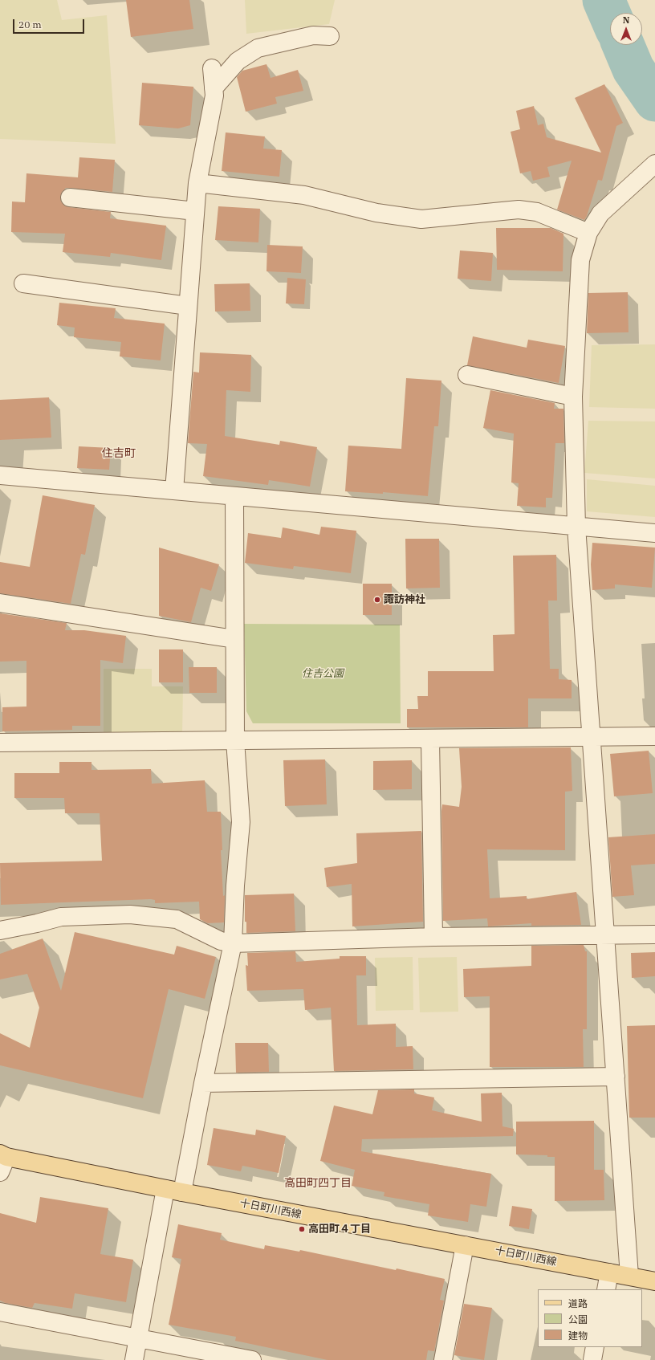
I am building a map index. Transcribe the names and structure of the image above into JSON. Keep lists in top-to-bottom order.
{
  "streets": {
    "main road": ["十日町川西線"]
  },
  "districts": ["住吉町", "高田町四丁目"],
  "parks": ["住吉公園"],
  "places": ["諏訪神社", "高田町４丁目"],
  "legend": ["道路", "公園", "建物"],
  "scale_bar": "20 m",
  "north": "top"
}
